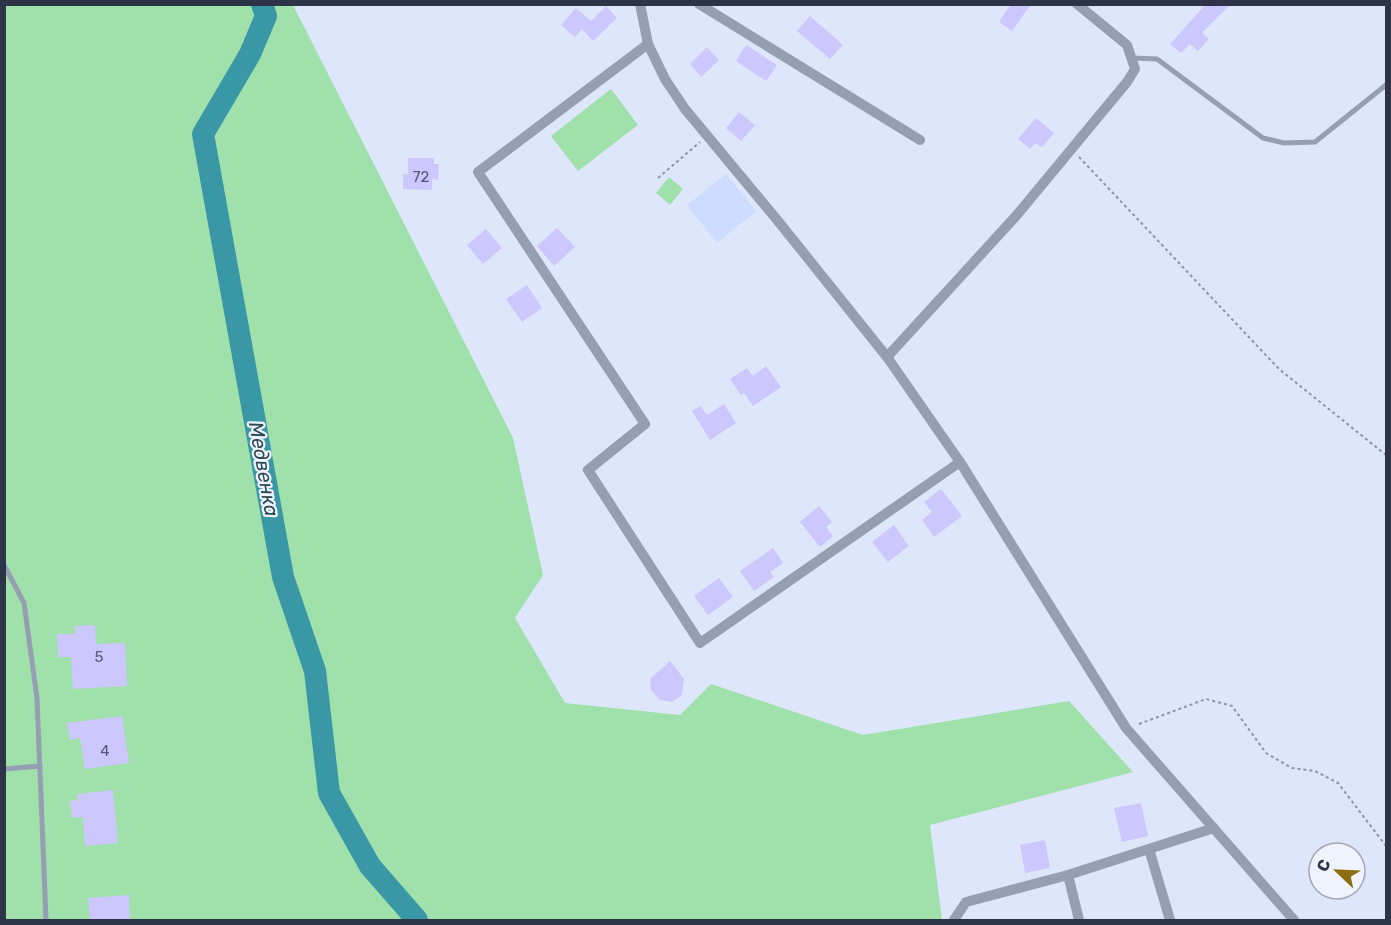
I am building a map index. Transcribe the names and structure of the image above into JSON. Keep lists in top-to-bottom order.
{
  "water": ["Медвенка"],
  "house_numbers": ["72", "5", "4"],
  "north": "top left"
}
